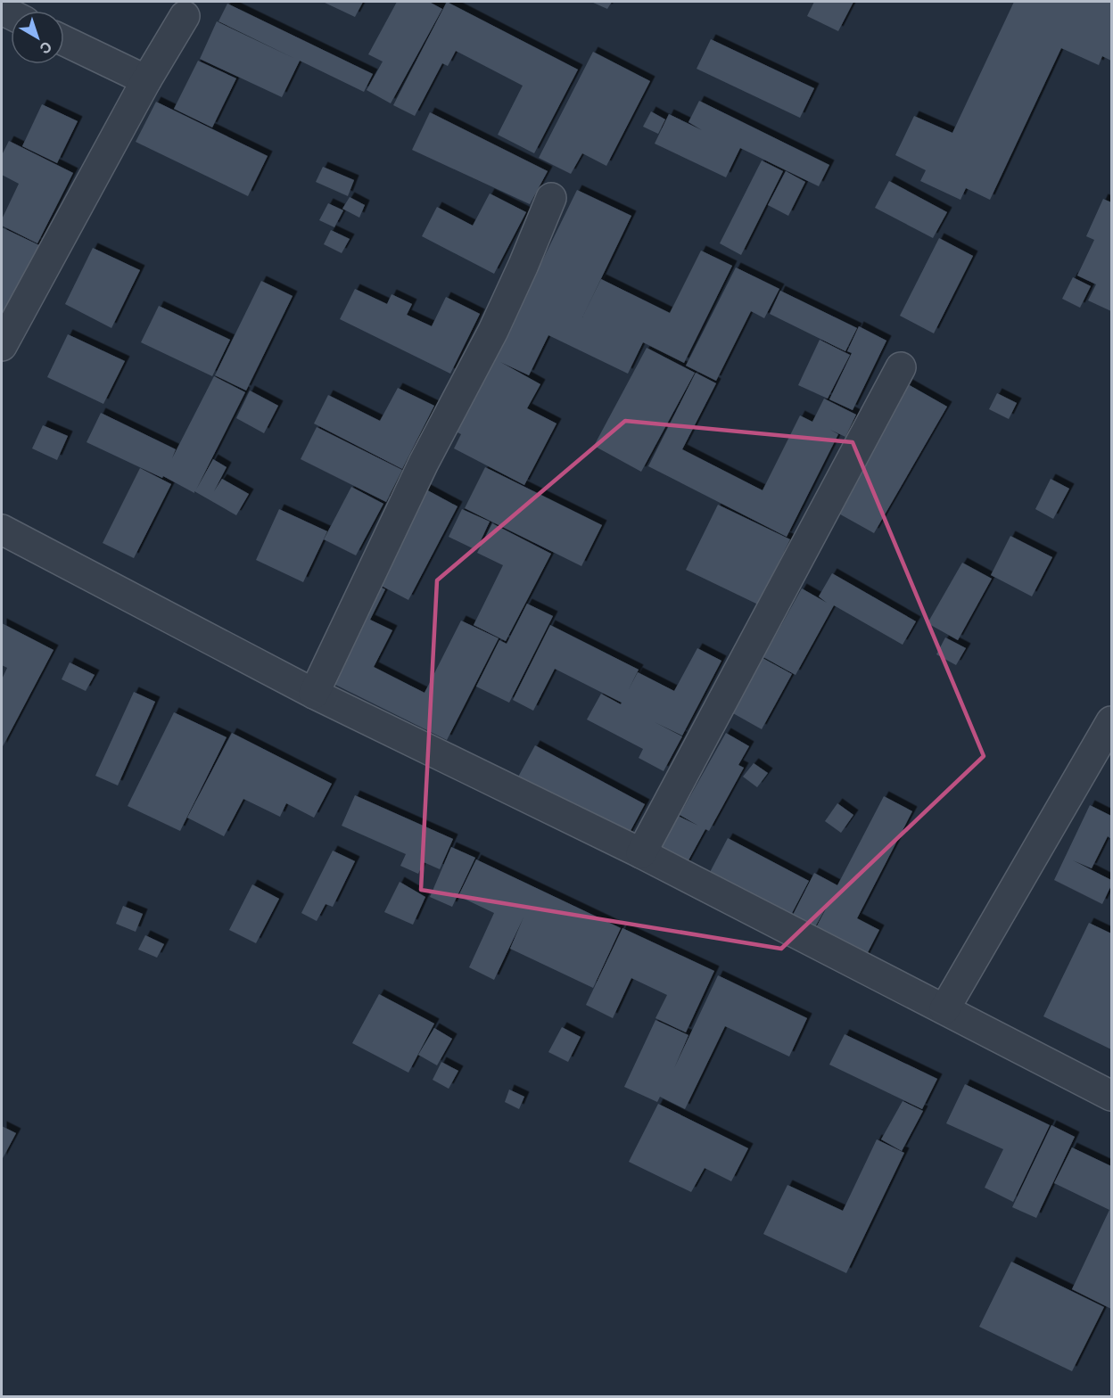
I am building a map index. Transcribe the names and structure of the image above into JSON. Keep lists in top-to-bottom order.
{
  "north": "bottom right"
}
